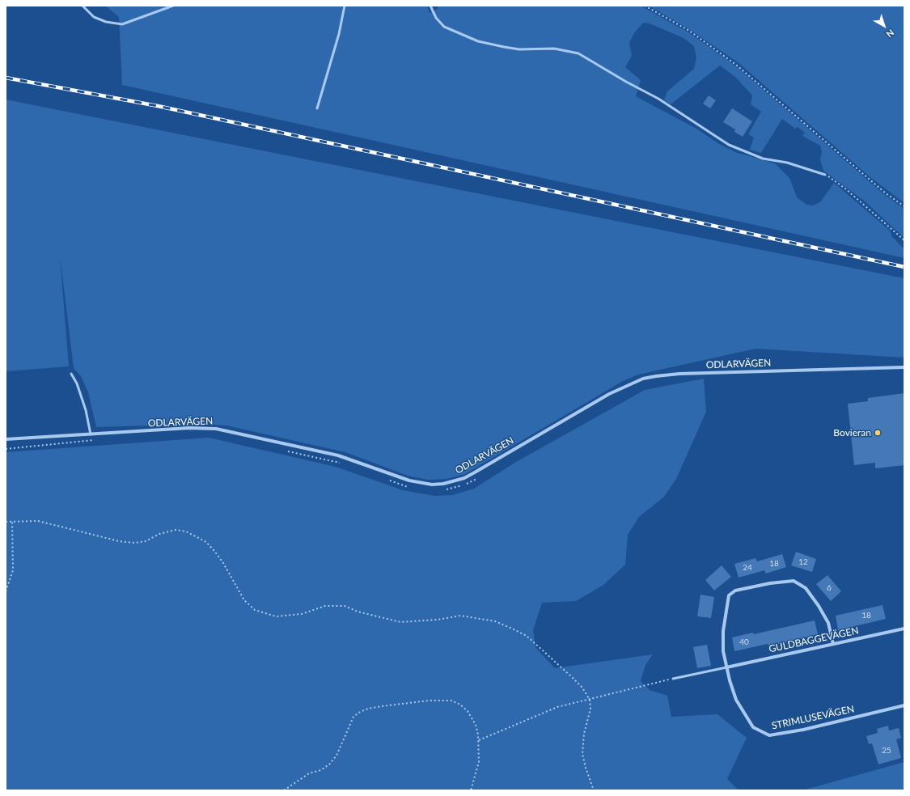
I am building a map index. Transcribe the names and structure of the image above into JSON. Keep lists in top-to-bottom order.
{
  "streets": {
    "street": ["ODLARVÄGEN", "GULDBAGGEVÄGEN", "STRIMLUSEVÄGEN"]
  },
  "crossings": [
    ["GULDBAGGEVÄGEN", "STRIMLUSEVÄGEN"]
  ],
  "places": ["Bovieran"],
  "house_numbers": [
    "12",
    "18",
    "24",
    "6",
    "18",
    "40",
    "25"
  ],
  "north": "bottom right"
}
